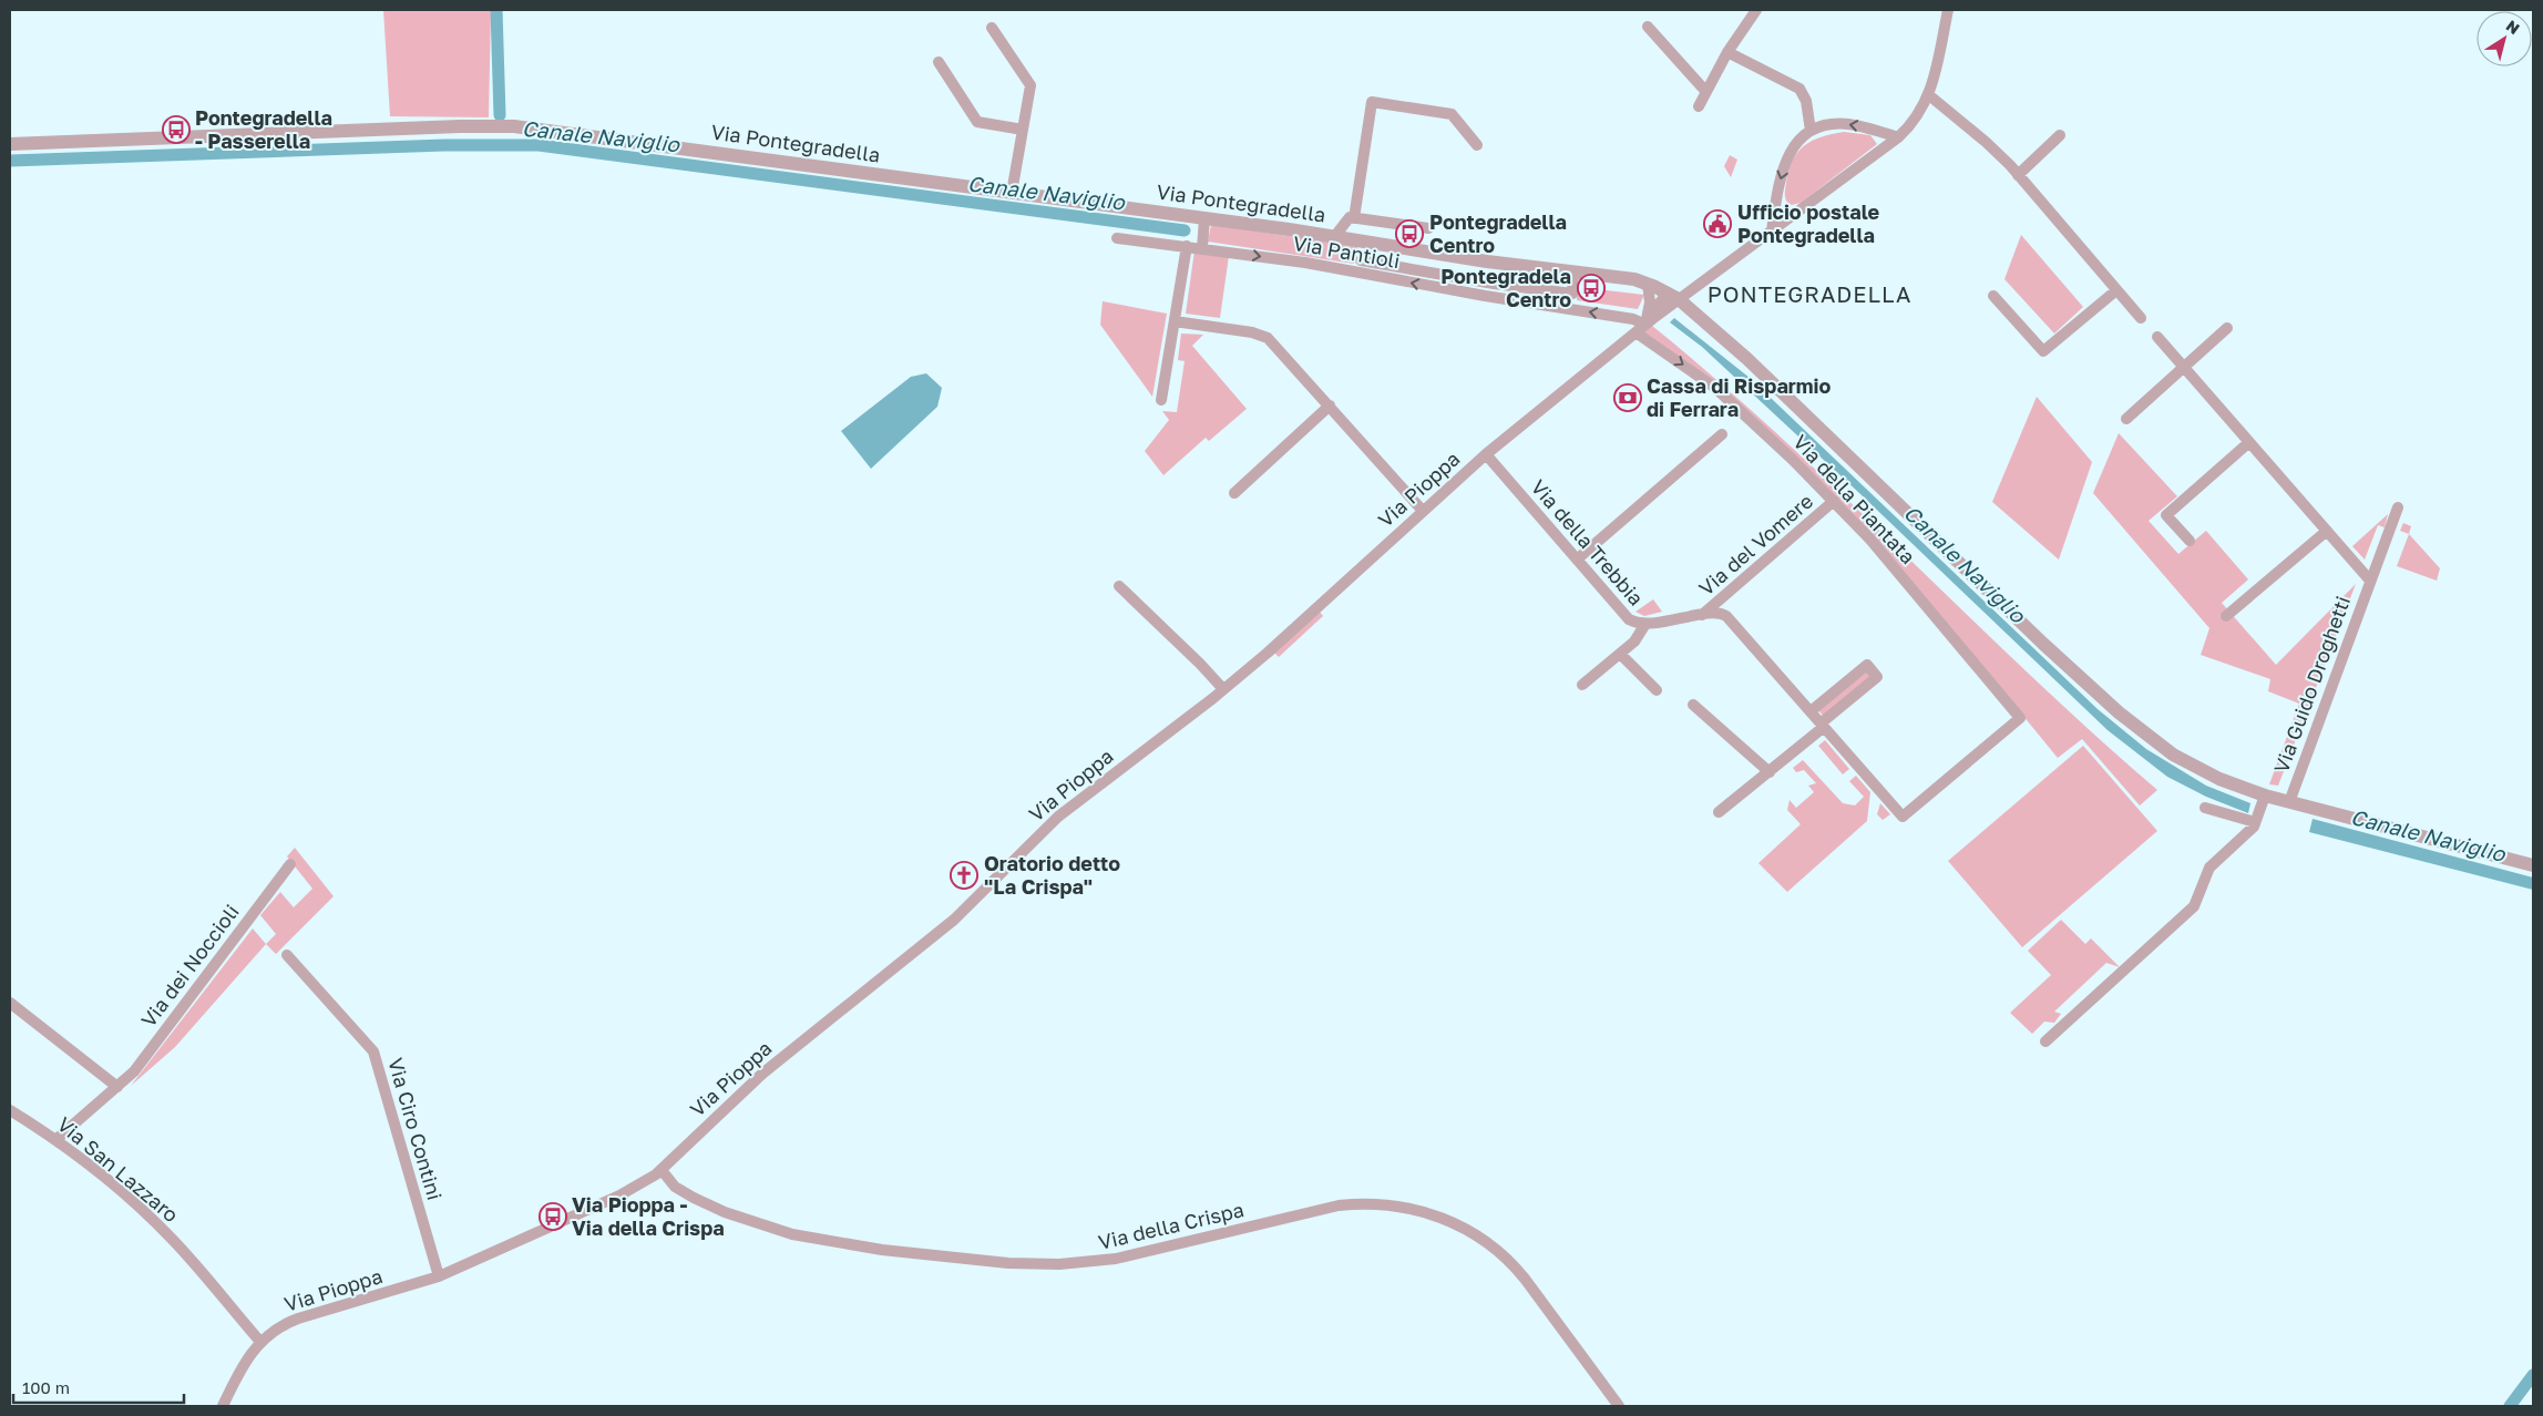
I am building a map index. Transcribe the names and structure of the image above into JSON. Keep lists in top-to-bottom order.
{
  "streets": {
    "street": [
      "Via Pontegradella",
      "Via Pantioli",
      "Via Pioppa",
      "Via della Piantata",
      "Via della Trebbia",
      "Via del Vomere",
      "Via Guido Droghetti",
      "Via dei Noccioli",
      "Via Ciro Contini",
      "Via San Lazzaro",
      "Via della Crispa"
    ]
  },
  "crossings": [
    ["Via Pontegradella", "Via Pioppa"],
    ["Via Pontegradella", "Via Guido Droghetti"],
    ["Via Pantioli", "Via Pioppa"],
    ["Via Pioppa", "Via della Piantata"],
    ["Via Pioppa", "Via della Trebbia"],
    ["Via Pioppa", "Via Ciro Contini"],
    ["Via Pioppa", "Via San Lazzaro"],
    ["Via Pioppa", "Via della Crispa"],
    ["Via della Piantata", "Via della Trebbia"],
    ["Via della Piantata", "Via del Vomere"],
    ["Via della Trebbia", "Via del Vomere"],
    ["Via dei Noccioli", "Via San Lazzaro"]
  ],
  "one_way": ["Via della Piantata"],
  "districts": ["PONTEGRADELLA"],
  "water": ["Canale Naviglio"],
  "places": {
    "bus stop": [
      "Pontegradella - Passerella",
      "Pontegradella Centro",
      "Pontegradela Centro",
      "Via Pioppa - Via della Crispa"
    ],
    "public building": ["Ufficio postale Pontegradella"],
    "bank": ["Cassa di Risparmio di Ferrara"],
    "church": ["Oratorio detto \"La Crispa\""]
  },
  "scale_bar": "100 m",
  "north": "top right"
}
